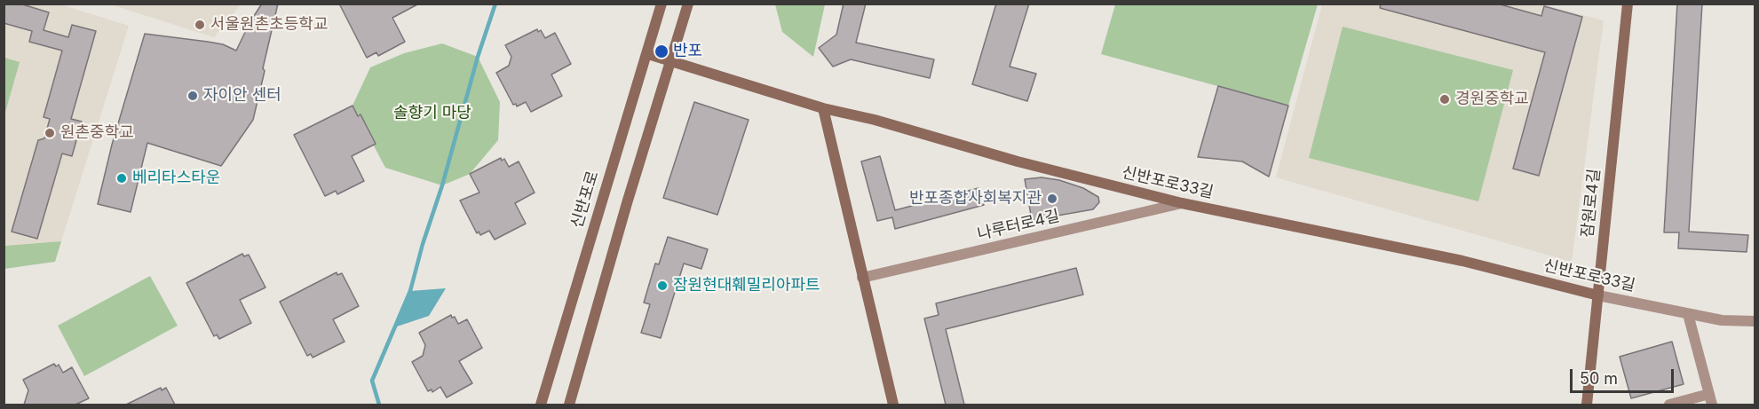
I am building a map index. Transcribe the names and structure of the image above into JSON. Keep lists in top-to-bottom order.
{
  "streets": {
    "street": [
      "신반포로33길",
      "신반포로",
      "잠원로4길",
      "나루터로4길"
    ]
  },
  "crossings": [
    ["신반포로33길", "신반포로"],
    ["신반포로33길", "잠원로4길"],
    ["신반포로33길", "나루터로4길"]
  ],
  "parks": ["솔향기 마당"],
  "places": [
    "서울원촌초등학교",
    "반포",
    "자이안 센터",
    "경원중학교",
    "원촌중학교",
    "베리타스타운",
    "반포종합사회복지관",
    "잠원현대훼밀리아파트"
  ],
  "scale_bar": "50 m"
}
